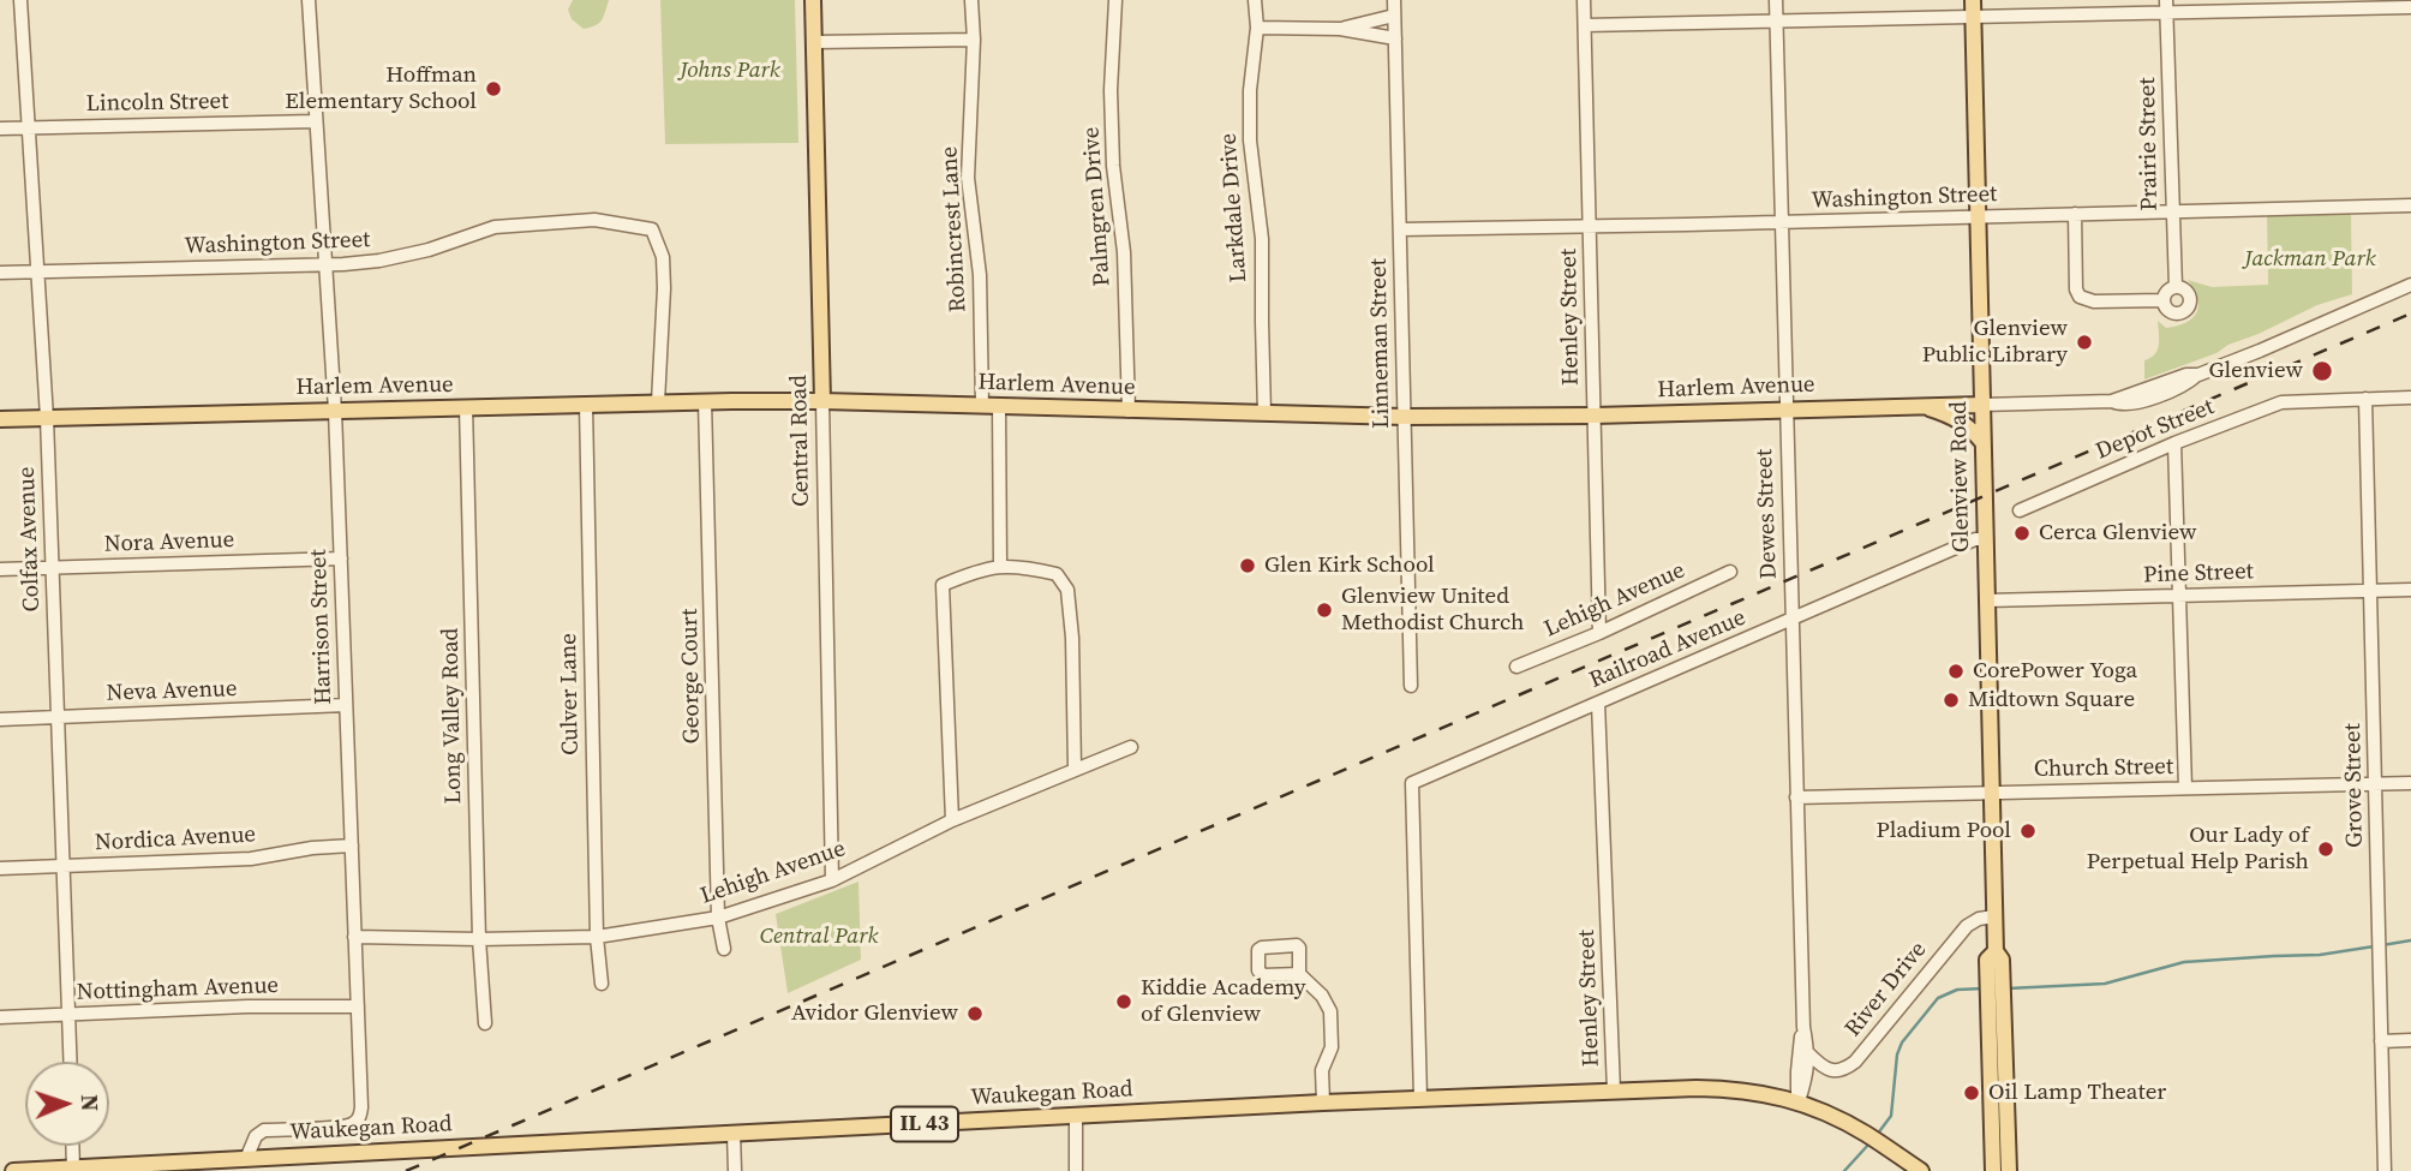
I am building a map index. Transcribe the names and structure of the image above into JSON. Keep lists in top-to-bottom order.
{
  "streets": {
    "main road": [
      "Harlem Avenue",
      "Central Road",
      "Glenview Road",
      "Waukegan Road",
      "IL 43"
    ],
    "street": [
      "Lincoln Street",
      "Prairie Street",
      "Washington Street",
      "Palmgren Drive",
      "Larkdale Drive",
      "Robincrest Lane",
      "Henley Street",
      "Linneman Street",
      "Depot Street",
      "Dewes Street",
      "Colfax Avenue",
      "Nora Avenue",
      "Pine Street",
      "Lehigh Avenue",
      "Harrison Street",
      "Railroad Avenue",
      "George Court",
      "Neva Avenue",
      "Culver Lane",
      "Long Valley Road",
      "Church Street",
      "Grove Street",
      "Nordica Avenue",
      "Nottingham Avenue",
      "River Drive"
    ]
  },
  "crossings": [
    ["Lincoln Street", "Colfax Avenue"],
    ["Lincoln Street", "Harrison Street"],
    ["Prairie Street", "Washington Street"],
    ["Washington Street", "Henley Street"],
    ["Washington Street", "Linneman Street"],
    ["Washington Street", "Harlem Avenue"],
    ["Washington Street", "Glenview Road"],
    ["Washington Street", "Dewes Street"],
    ["Washington Street", "Colfax Avenue"],
    ["Washington Street", "Harrison Street"],
    ["Palmgren Drive", "Harlem Avenue"],
    ["Larkdale Drive", "Harlem Avenue"],
    ["Robincrest Lane", "Harlem Avenue"],
    ["Henley Street", "Harlem Avenue"],
    ["Henley Street", "Lehigh Avenue"],
    ["Henley Street", "Railroad Avenue"],
    ["Henley Street", "Waukegan Road"],
    ["Linneman Street", "Harlem Avenue"],
    ["Harlem Avenue", "Central Road"],
    ["Harlem Avenue", "Glenview Road"],
    ["Harlem Avenue", "Dewes Street"],
    ["Harlem Avenue", "Colfax Avenue"],
    ["Harlem Avenue", "Harrison Street"],
    ["Harlem Avenue", "George Court"],
    ["Harlem Avenue", "Culver Lane"],
    ["Harlem Avenue", "Long Valley Road"],
    ["Depot Street", "Grove Street"],
    ["Central Road", "Lehigh Avenue"],
    ["Glenview Road", "Pine Street"],
    ["Glenview Road", "Railroad Avenue"],
    ["Glenview Road", "Church Street"],
    ["Glenview Road", "River Drive"],
    ["Dewes Street", "Railroad Avenue"],
    ["Dewes Street", "Church Street"],
    ["Dewes Street", "River Drive"],
    ["Dewes Street", "Waukegan Road"],
    ["Colfax Avenue", "Nora Avenue"],
    ["Colfax Avenue", "Neva Avenue"],
    ["Colfax Avenue", "Nordica Avenue"],
    ["Colfax Avenue", "Nottingham Avenue"],
    ["Nora Avenue", "Harrison Street"],
    ["Pine Street", "Grove Street"],
    ["Lehigh Avenue", "Harrison Street"],
    ["Lehigh Avenue", "George Court"],
    ["Lehigh Avenue", "Culver Lane"],
    ["Lehigh Avenue", "Long Valley Road"],
    ["Harrison Street", "Neva Avenue"],
    ["Harrison Street", "Nordica Avenue"],
    ["Harrison Street", "Nottingham Avenue"],
    ["Harrison Street", "Waukegan Road"],
    ["Railroad Avenue", "Waukegan Road"],
    ["Church Street", "Grove Street"]
  ],
  "parks": ["Johns Park", "Jackman Park", "Central Park"],
  "places": [
    "Hoffman Elementary School",
    "Glenview Public Library",
    "Glenview",
    "Cerca Glenview",
    "Glen Kirk School",
    "Glenview United Methodist Church",
    "CorePower Yoga",
    "Midtown Square",
    "Pladium Pool",
    "Our Lady of Perpetual Help Parish",
    "Kiddie Academy of Glenview",
    "Avidor Glenview",
    "Oil Lamp Theater"
  ],
  "north": "right"
}
